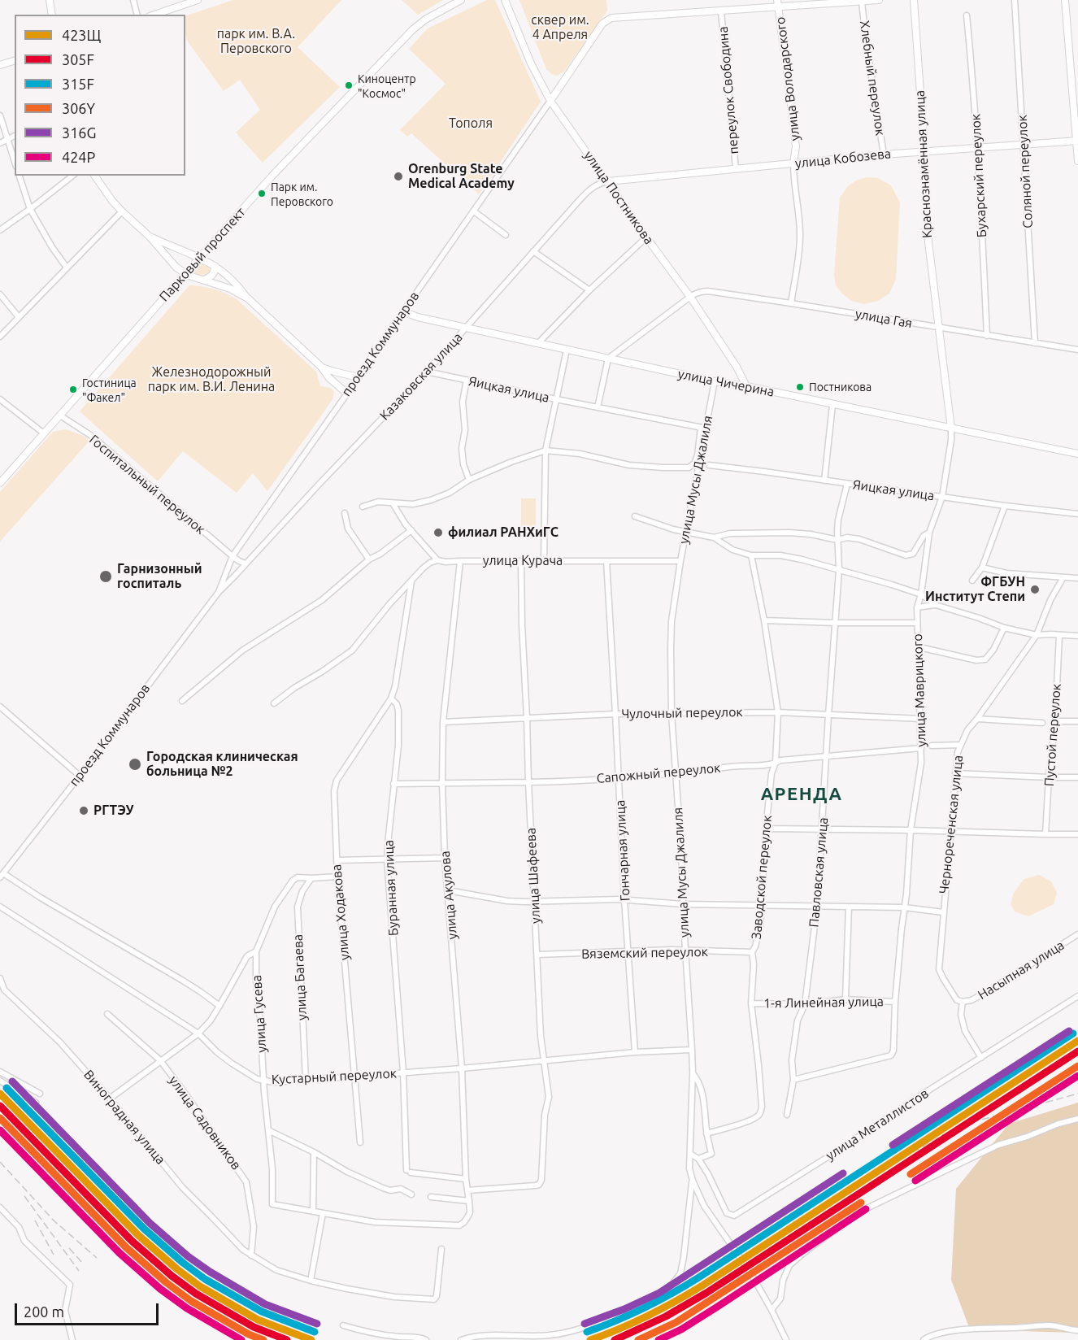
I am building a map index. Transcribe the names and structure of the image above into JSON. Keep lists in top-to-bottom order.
{
  "streets": {
    "main road": [
      "улица Володарского",
      "улица Кобозева",
      "Краснознамённая улица",
      "улица Постникова",
      "Парковый проспект",
      "проезд Коммунаров",
      "улица Чичерина",
      "улица Маврицкого"
    ],
    "street": [
      "Хлебный переулок",
      "переулок Свободина",
      "Соляной переулок",
      "Бухарский переулок",
      "улица Гая",
      "Казаковская улица",
      "Яицкая улица",
      "улица Мусы Джалиля",
      "Госпитальный переулок",
      "улица Курача",
      "Чулочный переулок",
      "Пустой переулок",
      "Сапожный переулок",
      "Чернореченская улица",
      "Гончарная улица",
      "Павловская улица",
      "улица Шафеева",
      "Заводской переулок",
      "Буранная улица",
      "улица Акулова",
      "улица Ходакова",
      "Вяземский переулок",
      "Насыпная улица",
      "улица Багаева",
      "1-я Линейная улица",
      "улица Гусева",
      "Кустарный переулок",
      "Виноградная улица",
      "улица Садовников",
      "улица Металлистов"
    ]
  },
  "crossings": [
    ["Хлебный переулок", "улица Кобозева"],
    ["улица Володарского", "улица Кобозева"],
    ["улица Володарского", "улица Гая"],
    ["переулок Свободина", "улица Кобозева"],
    ["улица Кобозева", "Краснознамённая улица"],
    ["улица Кобозева", "Соляной переулок"],
    ["улица Кобозева", "Бухарский переулок"],
    ["улица Кобозева", "улица Постникова"],
    ["улица Кобозева", "Казаковская улица"],
    ["Краснознамённая улица", "улица Гая"],
    ["Краснознамённая улица", "улица Маврицкого"],
    ["Соляной переулок", "улица Гая"],
    ["Бухарский переулок", "улица Гая"],
    ["улица Постникова", "улица Гая"],
    ["улица Постникова", "проезд Коммунаров"],
    ["улица Постникова", "Казаковская улица"],
    ["улица Постникова", "улица Чичерина"],
    ["Парковый проспект", "Госпитальный переулок"],
    ["улица Гая", "улица Маврицкого"],
    ["проезд Коммунаров", "Казаковская улица"],
    ["проезд Коммунаров", "улица Чичерина"],
    ["проезд Коммунаров", "Госпитальный переулок"],
    ["Казаковская улица", "улица Чичерина"],
    ["Казаковская улица", "Яицкая улица"],
    ["улица Чичерина", "улица Мусы Джалиля"],
    ["улица Чичерина", "улица Маврицкого"],
    ["Яицкая улица", "улица Мусы Джалиля"],
    ["Яицкая улица", "улица Маврицкого"],
    ["Яицкая улица", "Павловская улица"],
    ["улица Мусы Джалиля", "улица Курача"],
    ["улица Мусы Джалиля", "Чулочный переулок"],
    ["улица Мусы Джалиля", "Сапожный переулок"],
    ["улица Мусы Джалиля", "Вяземский переулок"],
    ["улица Мусы Джалиля", "Кустарный переулок"],
    ["улица Курача", "Гончарная улица"],
    ["улица Курача", "улица Шафеева"],
    ["улица Курача", "улица Акулова"],
    ["улица Маврицкого", "Чулочный переулок"],
    ["улица Маврицкого", "Сапожный переулок"],
    ["улица Маврицкого", "Павловская улица"],
    ["улица Маврицкого", "1-я Линейная улица"],
    ["Чулочный переулок", "Гончарная улица"],
    ["Чулочный переулок", "Павловская улица"],
    ["Чулочный переулок", "улица Шафеева"],
    ["Чулочный переулок", "улица Акулова"],
    ["Сапожный переулок", "Гончарная улица"],
    ["Сапожный переулок", "Павловская улица"],
    ["Сапожный переулок", "улица Шафеева"],
    ["Сапожный переулок", "Заводской переулок"],
    ["Сапожный переулок", "Буранная улица"],
    ["Сапожный переулок", "улица Акулова"],
    ["Чернореченская улица", "Насыпная улица"],
    ["Гончарная улица", "Вяземский переулок"],
    ["Гончарная улица", "Кустарный переулок"],
    ["Павловская улица", "1-я Линейная улица"],
    ["улица Шафеева", "улица Акулова"],
    ["улица Шафеева", "Вяземский переулок"],
    ["улица Шафеева", "Кустарный переулок"],
    ["Заводской переулок", "Вяземский переулок"],
    ["Заводской переулок", "1-я Линейная улица"],
    ["Буранная улица", "улица Акулова"],
    ["Буранная улица", "улица Ходакова"],
    ["Буранная улица", "Кустарный переулок"],
    ["улица Акулова", "Кустарный переулок"],
    ["улица Ходакова", "Кустарный переулок"],
    ["улица Багаева", "улица Гусева"],
    ["улица Багаева", "Кустарный переулок"],
    ["улица Гусева", "Кустарный переулок"],
    ["Виноградная улица", "улица Садовников"]
  ],
  "districts": ["АРЕНДА"],
  "parks": [
    "сквер им. 4 Апреля",
    "парк им. В.А. Перовского",
    "Тополя",
    "Железнодорожный парк им. В.И. Ленина"
  ],
  "places": [
    "Киноцентр \"Космос\"",
    "Orenburg State Medical Academy",
    "Парк им. Перовского",
    "Постникова",
    "Гостиница \"Факел\"",
    "филиал РАНХиГС",
    "Гарнизонный госпиталь",
    "ФГБУН Институт Степи",
    "Городская клиническая больница №2",
    "РГТЭУ"
  ],
  "lines": [
    "transit line 316G",
    "transit line 315F",
    "transit line 423Щ",
    "transit line 305F",
    "transit line 306Y",
    "transit line 424Р"
  ],
  "legend": [
    "423Щ",
    "305F",
    "315F",
    "306Y",
    "316G",
    "424Р"
  ],
  "scale_bar": "200 m"
}
